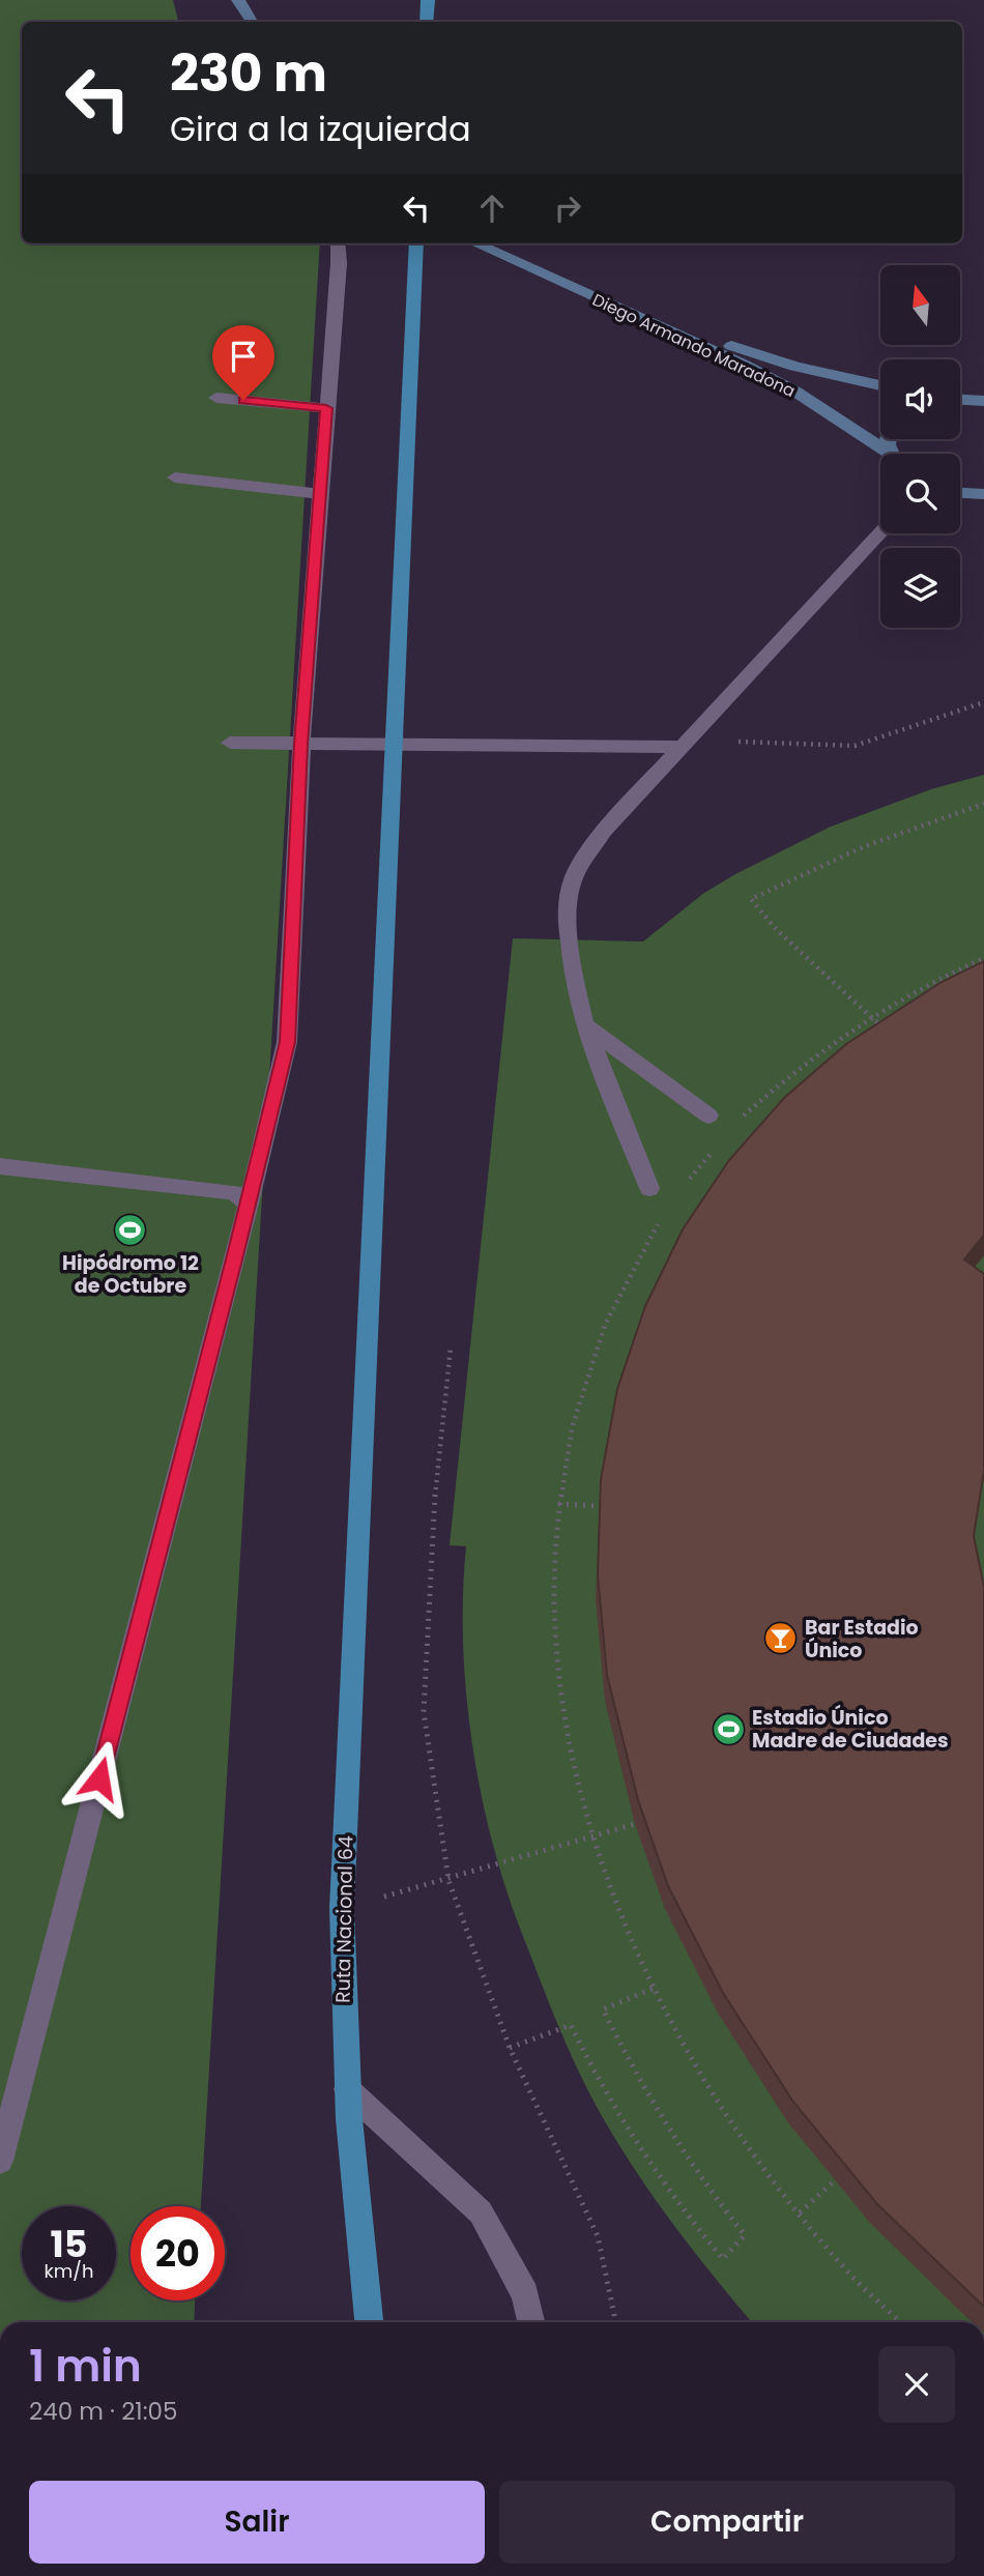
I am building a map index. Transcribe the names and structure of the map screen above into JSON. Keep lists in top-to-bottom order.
{
  "streets": {
    "main road": ["Diego Armando Maradona", "Ruta Nacional 64"]
  },
  "places": {
    "sports": ["Hipódromo 12 de Octubre", "Estadio Único Madre de Ciudades"],
    "bar": ["Bar Estadio Único"]
  },
  "north": "top",
  "page": {
    "turn": ["230 m", "Gira a la izquierda"],
    "speed": "15 km/h",
    "limit": "20",
    "heading": ["1 min", "240 m · 21:05"],
    "buttons": ["Salir", "Compartir"]
  }
}
